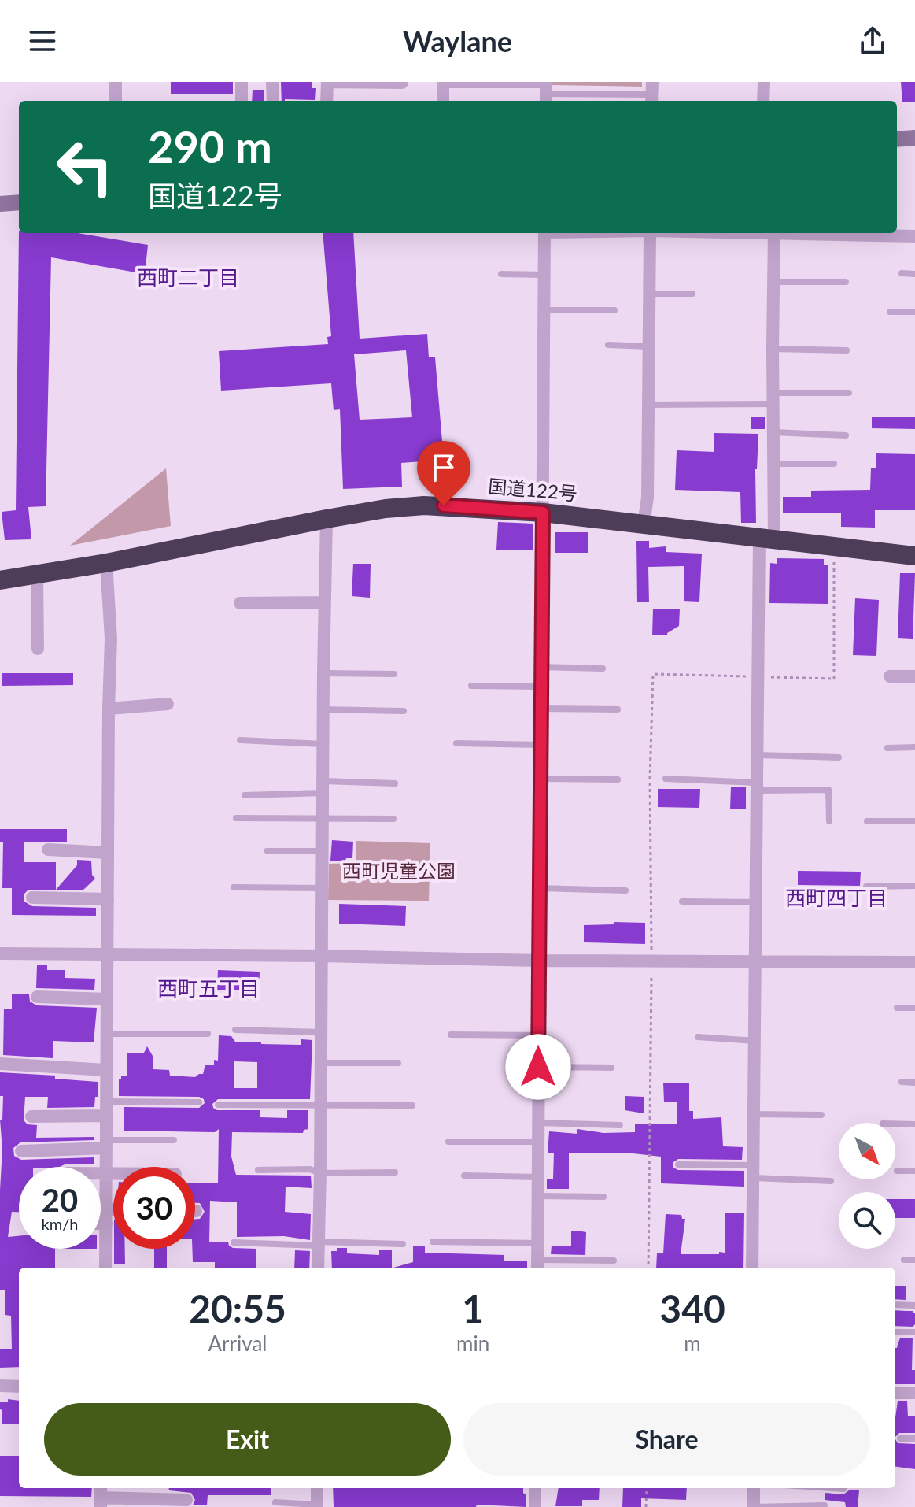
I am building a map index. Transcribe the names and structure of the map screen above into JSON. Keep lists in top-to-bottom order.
{
  "streets": {
    "highway": ["国道122号"]
  },
  "districts": ["西町二丁目", "西町四丁目", "西町五丁目"],
  "parks": ["西町児童公園"],
  "north": "bottom right",
  "page": {
    "header": "Waylane",
    "turn": ["290 m", "国道122号"],
    "speed": "20 km/h",
    "limit": "30",
    "eta": [
      "20:55",
      "Arrival",
      "1",
      "min",
      "340",
      "m"
    ],
    "buttons": ["Exit", "Share"]
  }
}
